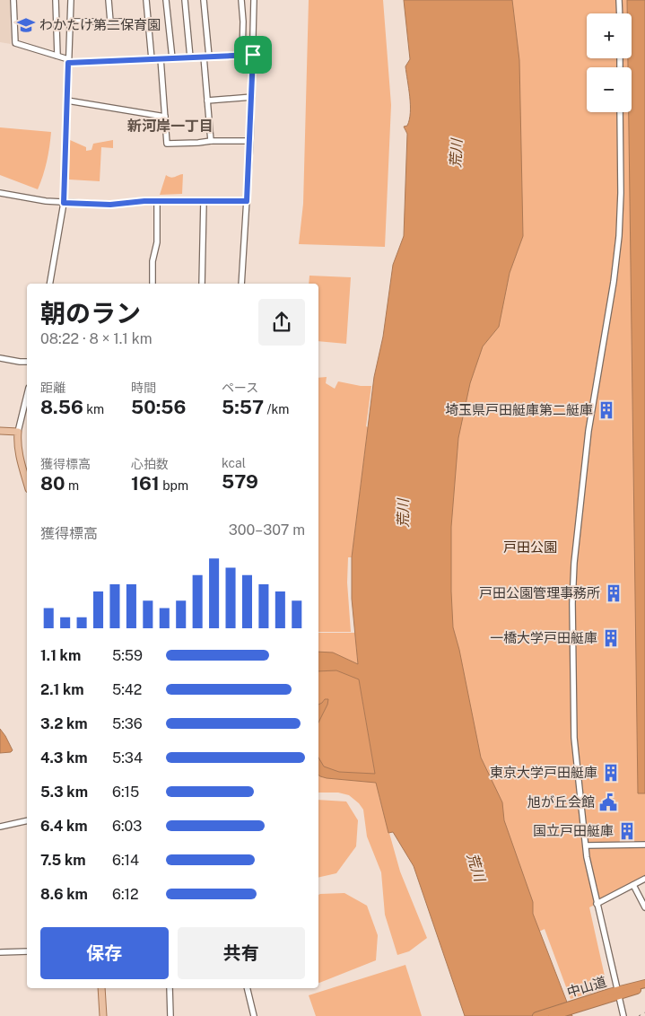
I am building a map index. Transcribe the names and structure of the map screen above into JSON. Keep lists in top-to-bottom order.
{
  "streets": {
    "highway": ["中山道"]
  },
  "districts": ["新河岸一丁目"],
  "water": ["荒川"],
  "parks": ["戸田公園"],
  "places": {
    "school or university": ["わかたけ第二保育園"],
    "building": [
      "埼玉県戸田艇庫第二艇庫",
      "戸田公園管理事務所",
      "一橋大学戸田艇庫",
      "東京大学戸田艇庫",
      "国立戸田艇庫"
    ],
    "public building": ["旭が丘会館"]
  },
  "page": {
    "map_buttons": ["+", "−"],
    "heading": ["朝のラン", "08:22 · 8 × 1.1 km"],
    "stats": [
      ["距離", "8.56 km"],
      ["時間", "50:56"],
      ["ペース", "5:57 /km"],
      ["獲得標高", "80 m"],
      ["心拍数", "161 bpm"],
      ["kcal", "579"]
    ],
    "chart": ["獲得標高", "300–307 m"],
    "list": [
      {
        "name": "1.1 km",
        "note": "5:59"
      },
      {
        "name": "2.1 km",
        "note": "5:42"
      },
      {
        "name": "3.2 km",
        "note": "5:36"
      },
      {
        "name": "4.3 km",
        "note": "5:34"
      },
      {
        "name": "5.3 km",
        "note": "6:15"
      },
      {
        "name": "6.4 km",
        "note": "6:03"
      },
      {
        "name": "7.5 km",
        "note": "6:14"
      },
      {
        "name": "8.6 km",
        "note": "6:12"
      }
    ],
    "buttons": ["保存", "共有"]
  }
}
